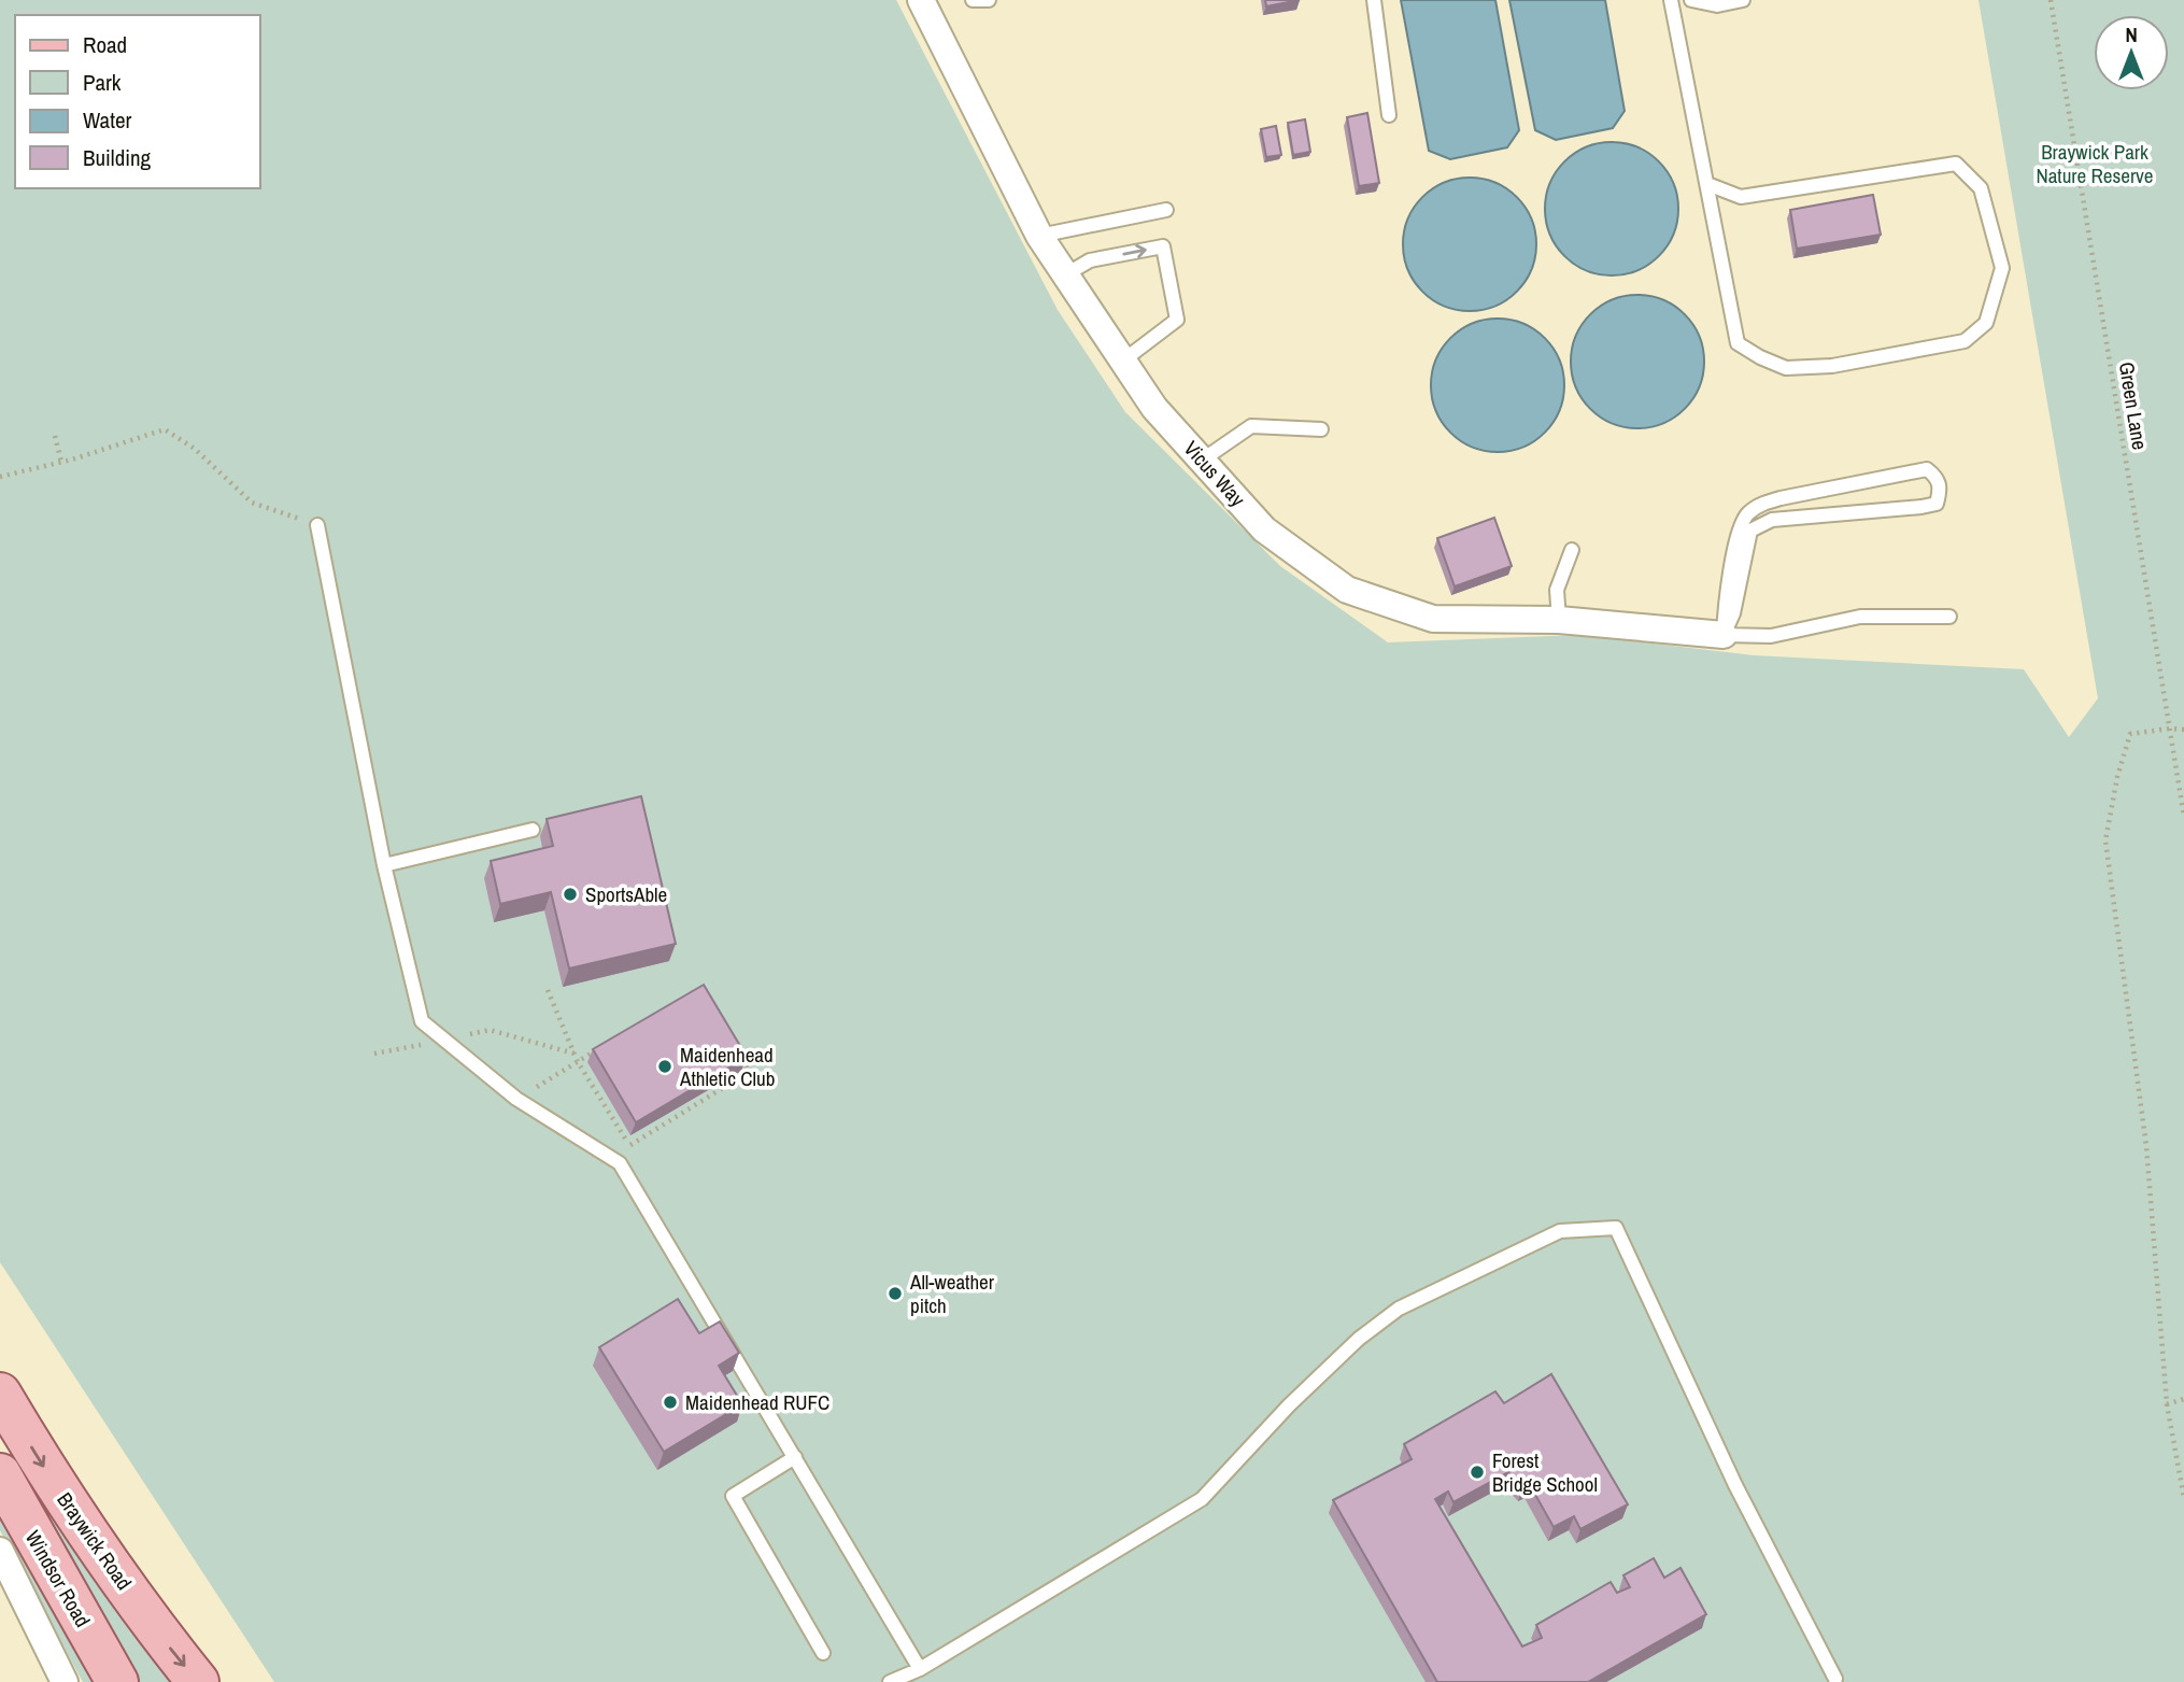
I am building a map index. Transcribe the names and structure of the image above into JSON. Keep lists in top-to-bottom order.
{
  "streets": {
    "main road": ["Braywick Road", "Windsor Road"],
    "street": ["Vicus Way"],
    "path": ["Green Lane"]
  },
  "one_way": ["Braywick Road"],
  "parks": ["Braywick Park Nature Reserve"],
  "places": [
    "SportsAble",
    "Maidenhead Athletic Club",
    "All-weather pitch",
    "Maidenhead RUFC",
    "Forest Bridge School"
  ],
  "legend": [
    "Road",
    "Park",
    "Water",
    "Building"
  ],
  "north": "top"
}
